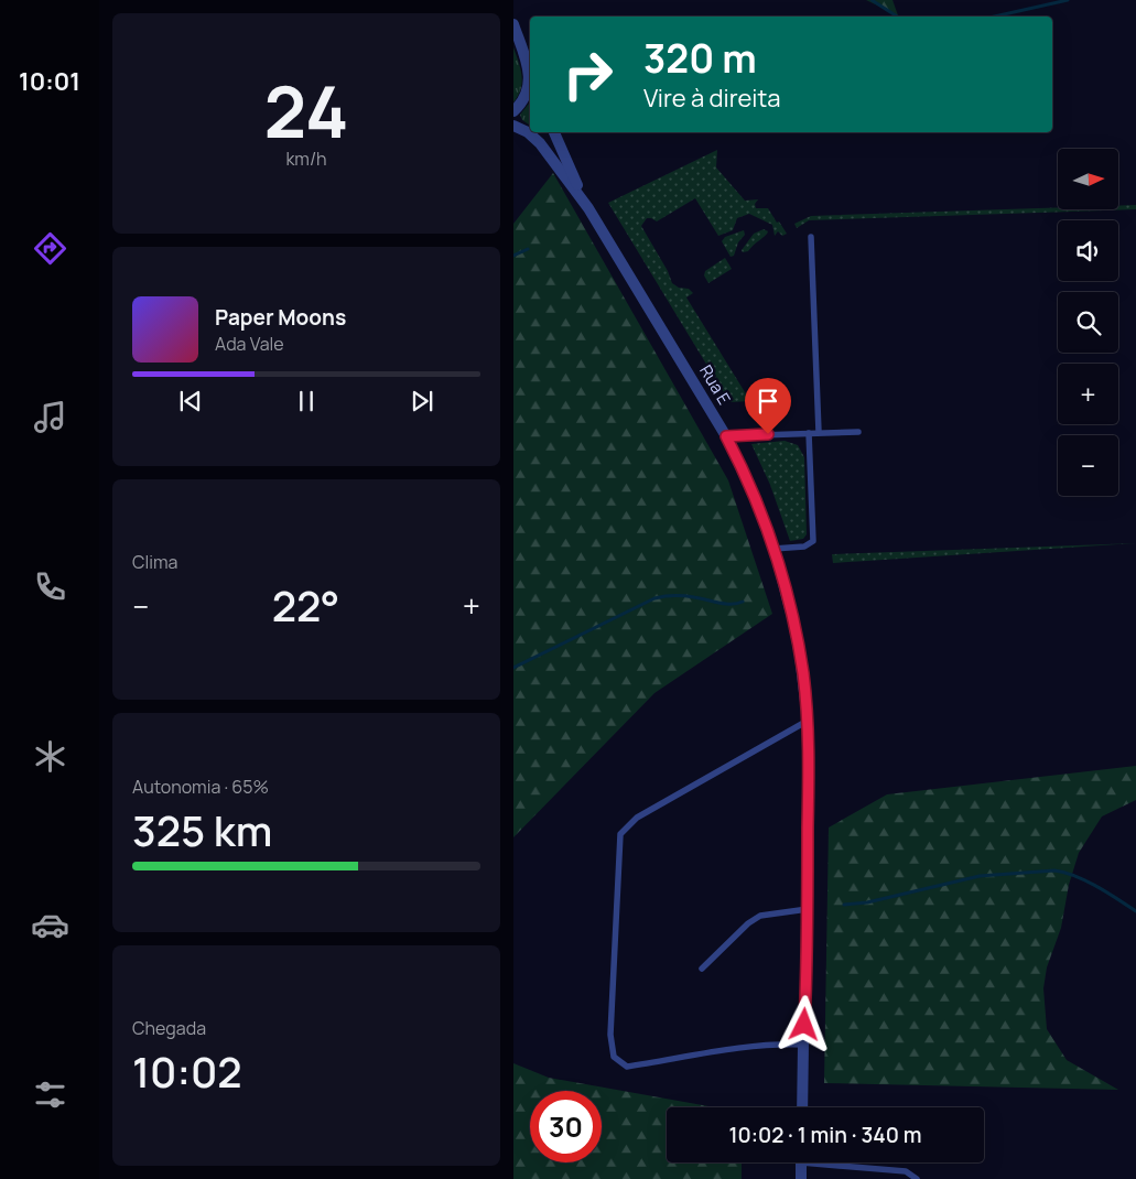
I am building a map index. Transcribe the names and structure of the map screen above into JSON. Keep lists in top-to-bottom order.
{
  "streets": {
    "street": ["Rua E"]
  },
  "north": "right",
  "page": {
    "tabs": "10:01",
    "tile": [
      ["24", "km/h"],
      "Clima",
      ["Autonomia · 65%", "325 km"],
      ["Chegada", "10:02"]
    ],
    "turn": ["320 m", "Vire à direita"],
    "map_buttons": ["+", "−"],
    "song": ["Paper Moons", "Ada Vale"],
    "heat": ["−", "22°", "+"],
    "limit": "30",
    "trip": "10:02 · 1 min · 340 m"
  }
}
